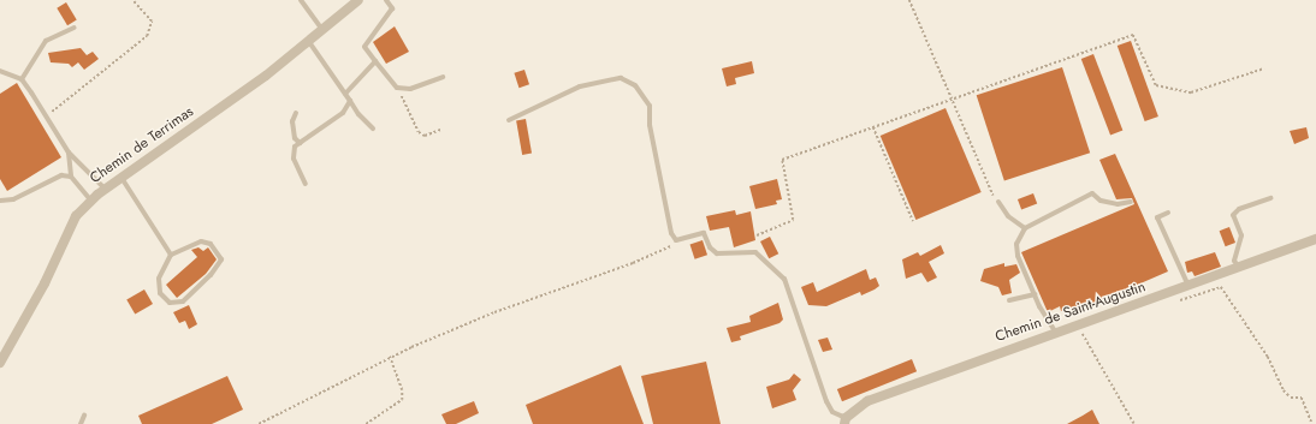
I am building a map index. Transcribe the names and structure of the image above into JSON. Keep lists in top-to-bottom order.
{
  "streets": {
    "street": ["Chemin de Terrimas", "Chemin de Saint-Augustin"]
  }
}
